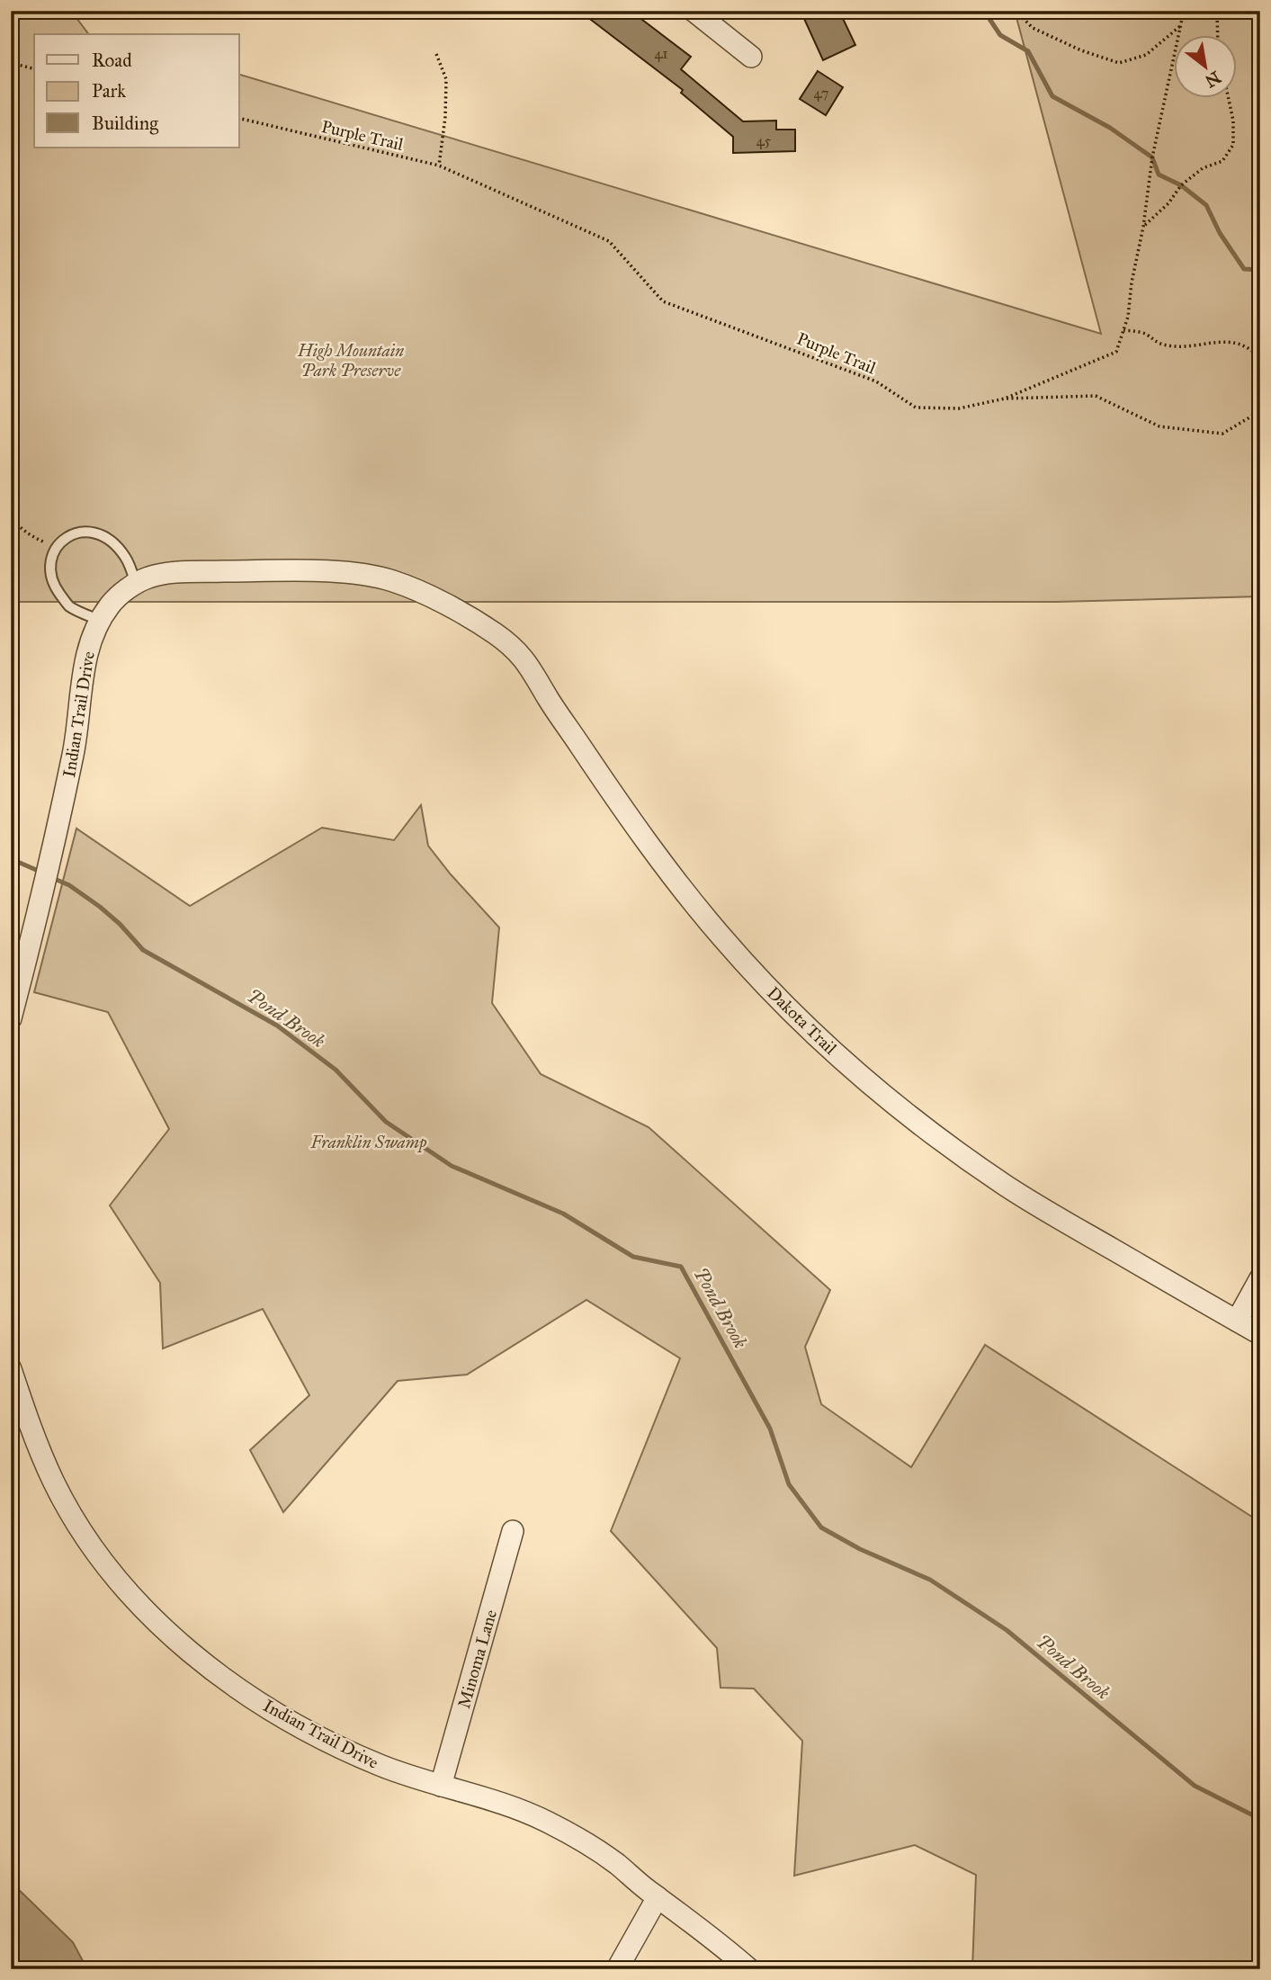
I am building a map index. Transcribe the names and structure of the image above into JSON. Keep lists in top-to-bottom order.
{
  "streets": {
    "street": ["Indian Trail Drive", "Dakota Trail", "Minoma Lane"],
    "path": ["Purple Trail"]
  },
  "crossings": [
    ["Indian Trail Drive", "Dakota Trail"],
    ["Indian Trail Drive", "Minoma Lane"]
  ],
  "water": ["Pond Brook"],
  "parks": ["High Mountain Park Preserve", "Franklin Swamp"],
  "house_numbers": ["41", "47", "45"],
  "legend": ["Road", "Park", "Building"],
  "north": "bottom right"
}
